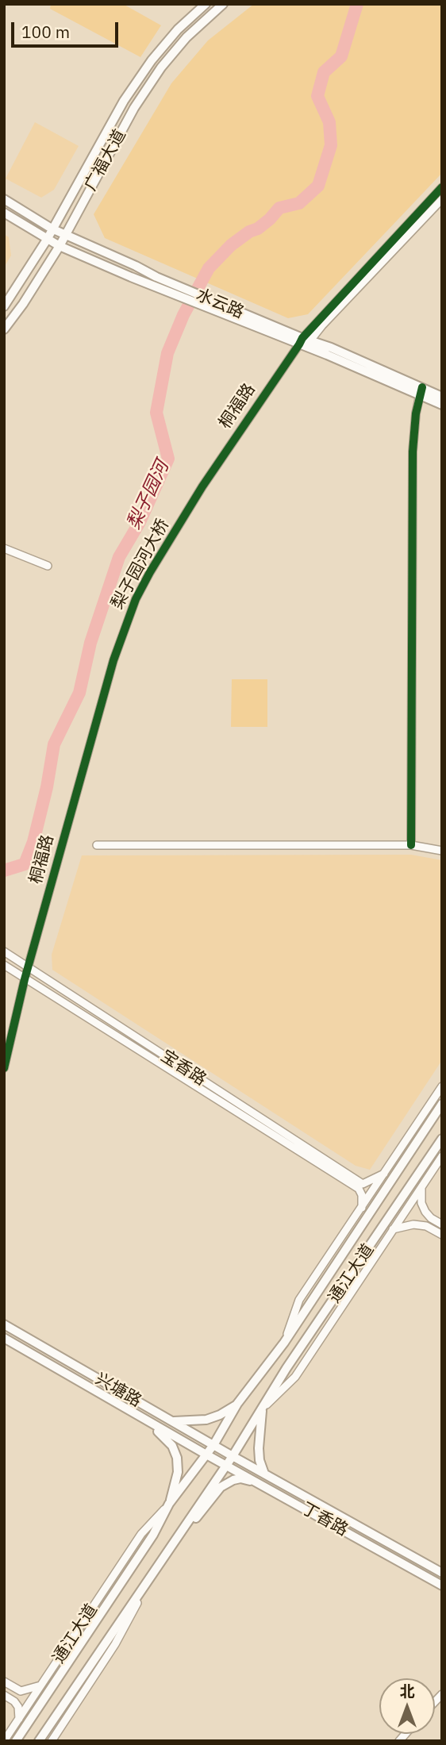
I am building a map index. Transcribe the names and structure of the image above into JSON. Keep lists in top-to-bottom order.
{
  "streets": {
    "main road": [
      "广福大道",
      "水云路",
      "通江大道",
      "兴塘路",
      "丁香路"
    ],
    "street": ["桐福路", "梨子园河大桥", "宝香路"]
  },
  "crossings": [
    ["广福大道", "水云路"],
    ["水云路", "桐福路"],
    ["桐福路", "梨子园河大桥"],
    ["桐福路", "宝香路"],
    ["通江大道", "兴塘路"],
    ["通江大道", "丁香路"],
    ["兴塘路", "丁香路"]
  ],
  "water": ["梨子园河"],
  "scale_bar": "100 m",
  "north": "top"
}
